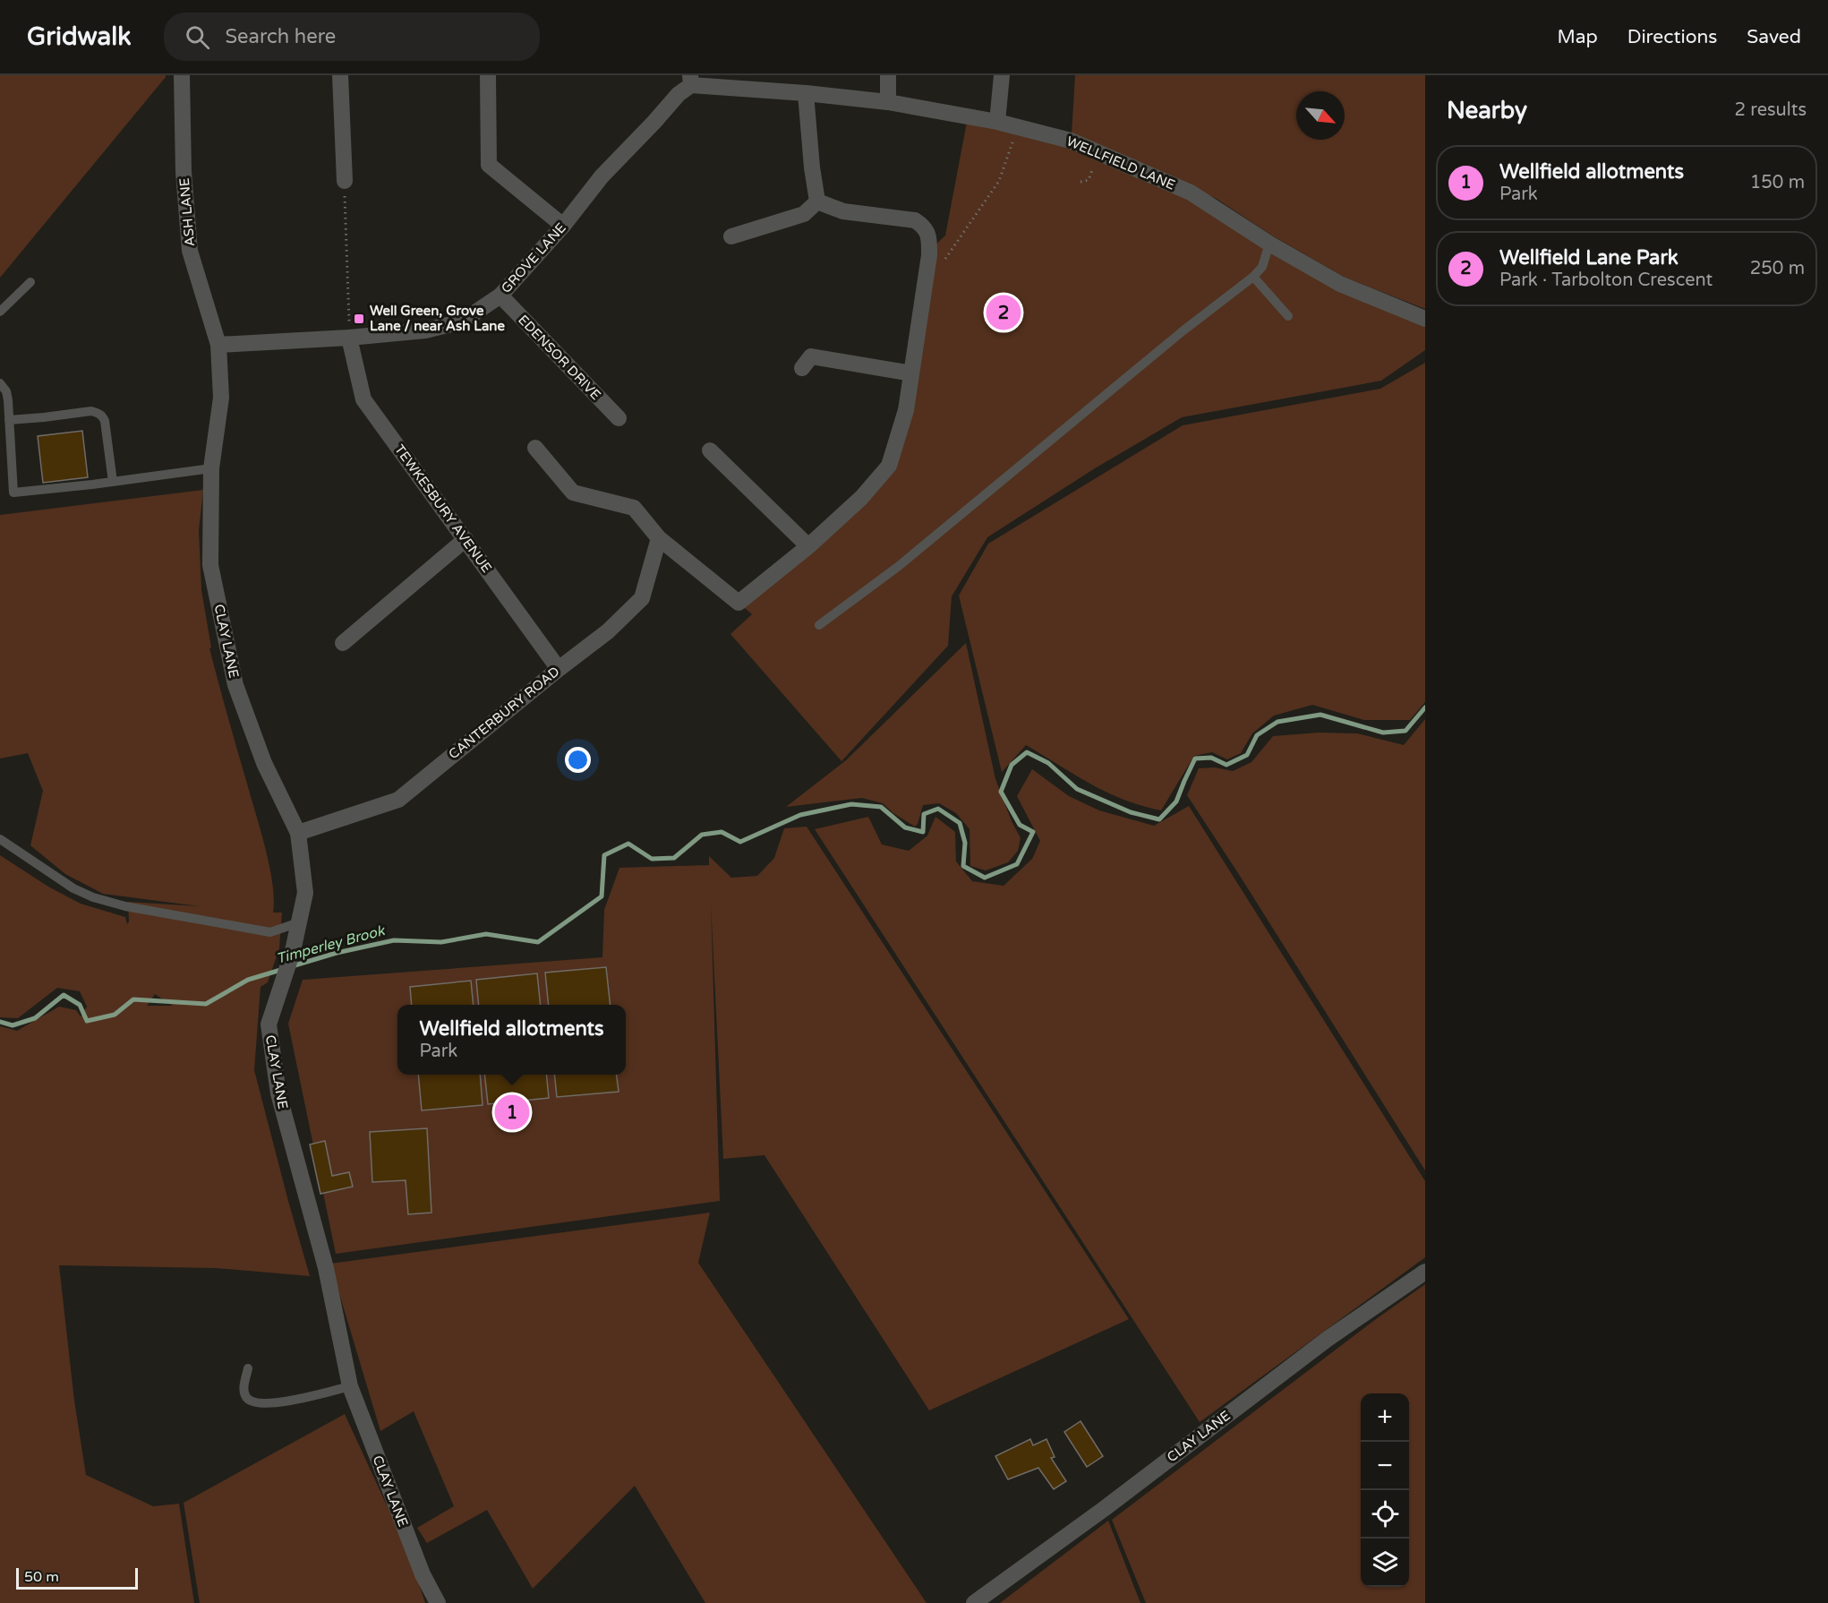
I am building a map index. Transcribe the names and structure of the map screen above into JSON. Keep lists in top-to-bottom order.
{
  "streets": {
    "street": [
      "WELLFIELD LANE",
      "ASH LANE",
      "GROVE LANE",
      "EDENSOR DRIVE",
      "TEWKESBURY AVENUE",
      "CLAY LANE",
      "CANTERBURY ROAD"
    ]
  },
  "crossings": [
    ["WELLFIELD LANE", "GROVE LANE"],
    ["ASH LANE", "GROVE LANE"],
    ["ASH LANE", "CLAY LANE"],
    ["GROVE LANE", "EDENSOR DRIVE"],
    ["GROVE LANE", "TEWKESBURY AVENUE"],
    ["GROVE LANE", "CLAY LANE"],
    ["TEWKESBURY AVENUE", "CANTERBURY ROAD"],
    ["CLAY LANE", "CANTERBURY ROAD"]
  ],
  "water": ["Timperley Brook"],
  "places": {
    "transit": ["Well Green, Grove Lane / near Ash Lane"]
  },
  "scale_bar": "50 m",
  "north": "bottom right",
  "page": {
    "header": "Gridwalk",
    "search": "Search here",
    "nav": ["Map", "Directions", "Saved"],
    "heading": ["Nearby", "2 results"],
    "list": [
      {
        "mark": "1",
        "name": "Wellfield allotments",
        "note": "Park",
        "value": "150 m"
      },
      {
        "mark": "2",
        "name": "Wellfield Lane Park",
        "note": "Park · Tarbolton Crescent",
        "value": "250 m"
      }
    ],
    "pins": ["2", "1"],
    "popup": ["Wellfield allotments", "Park"],
    "map_buttons": ["+", "−"],
    "scale": "50 m"
  }
}
